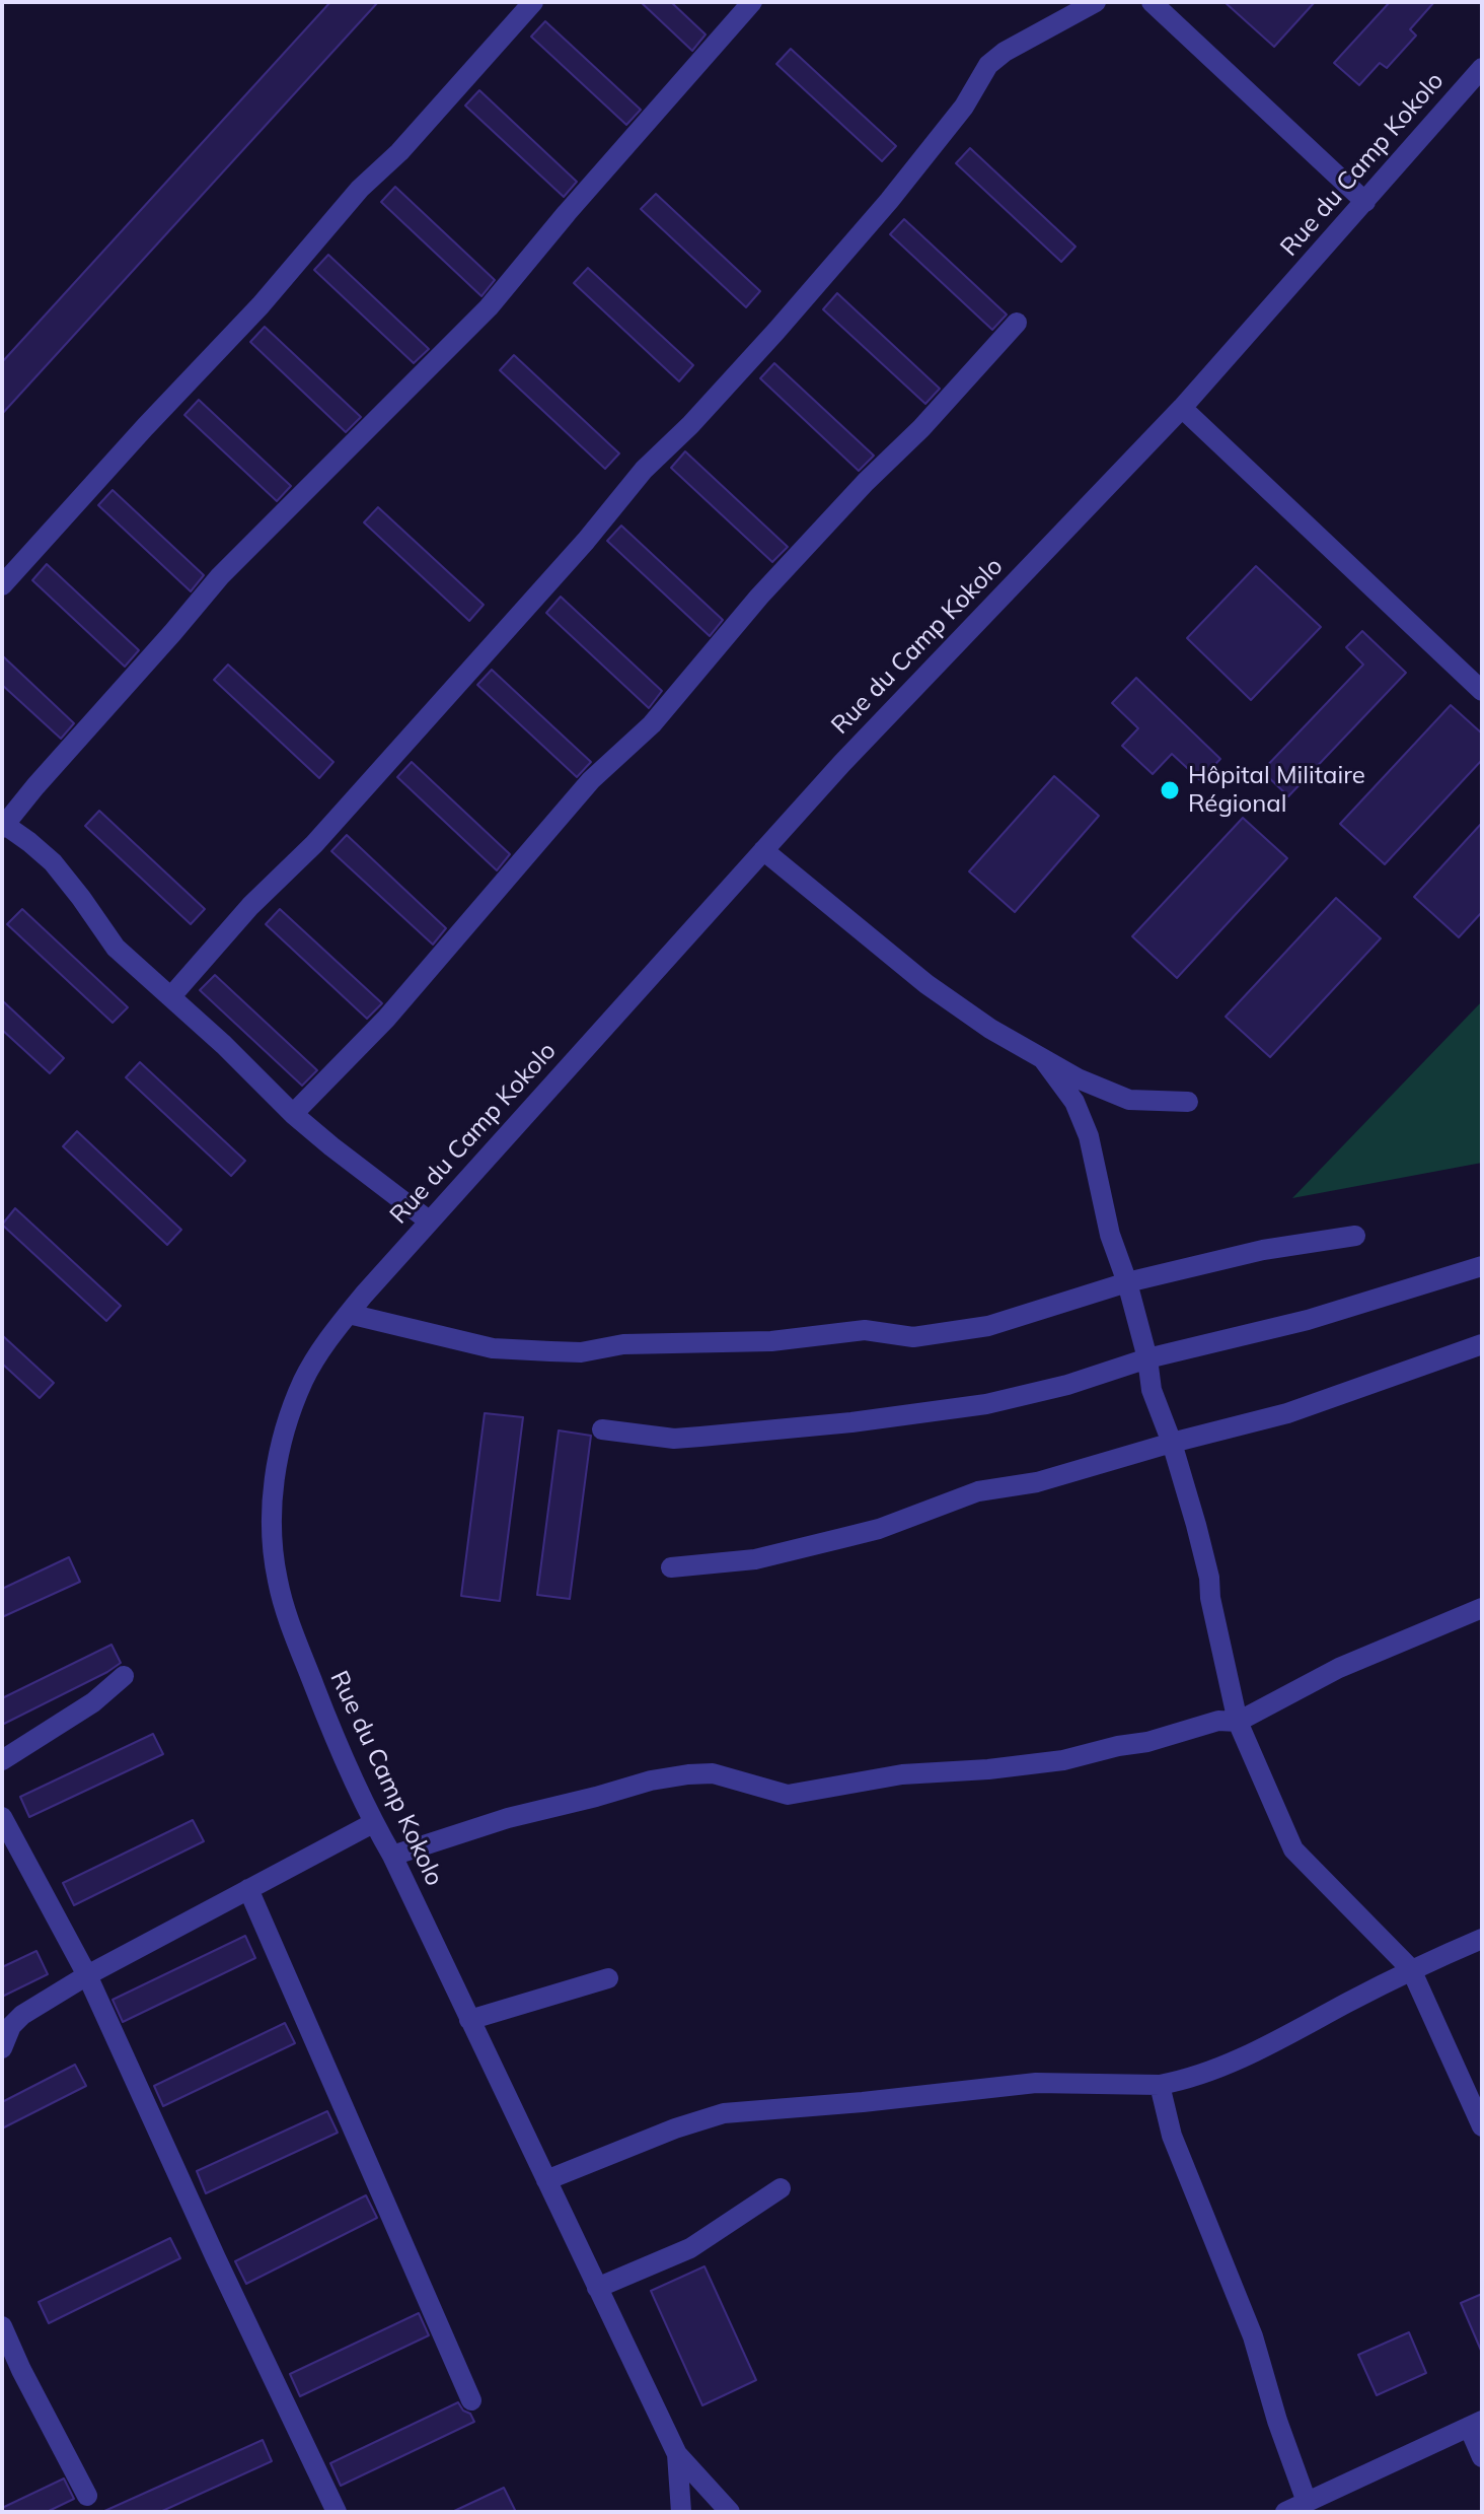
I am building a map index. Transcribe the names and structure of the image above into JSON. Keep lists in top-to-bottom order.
{
  "streets": {
    "street": ["Rue du Camp Kokolo"]
  },
  "places": ["Hôpital Militaire Régional"]
}
